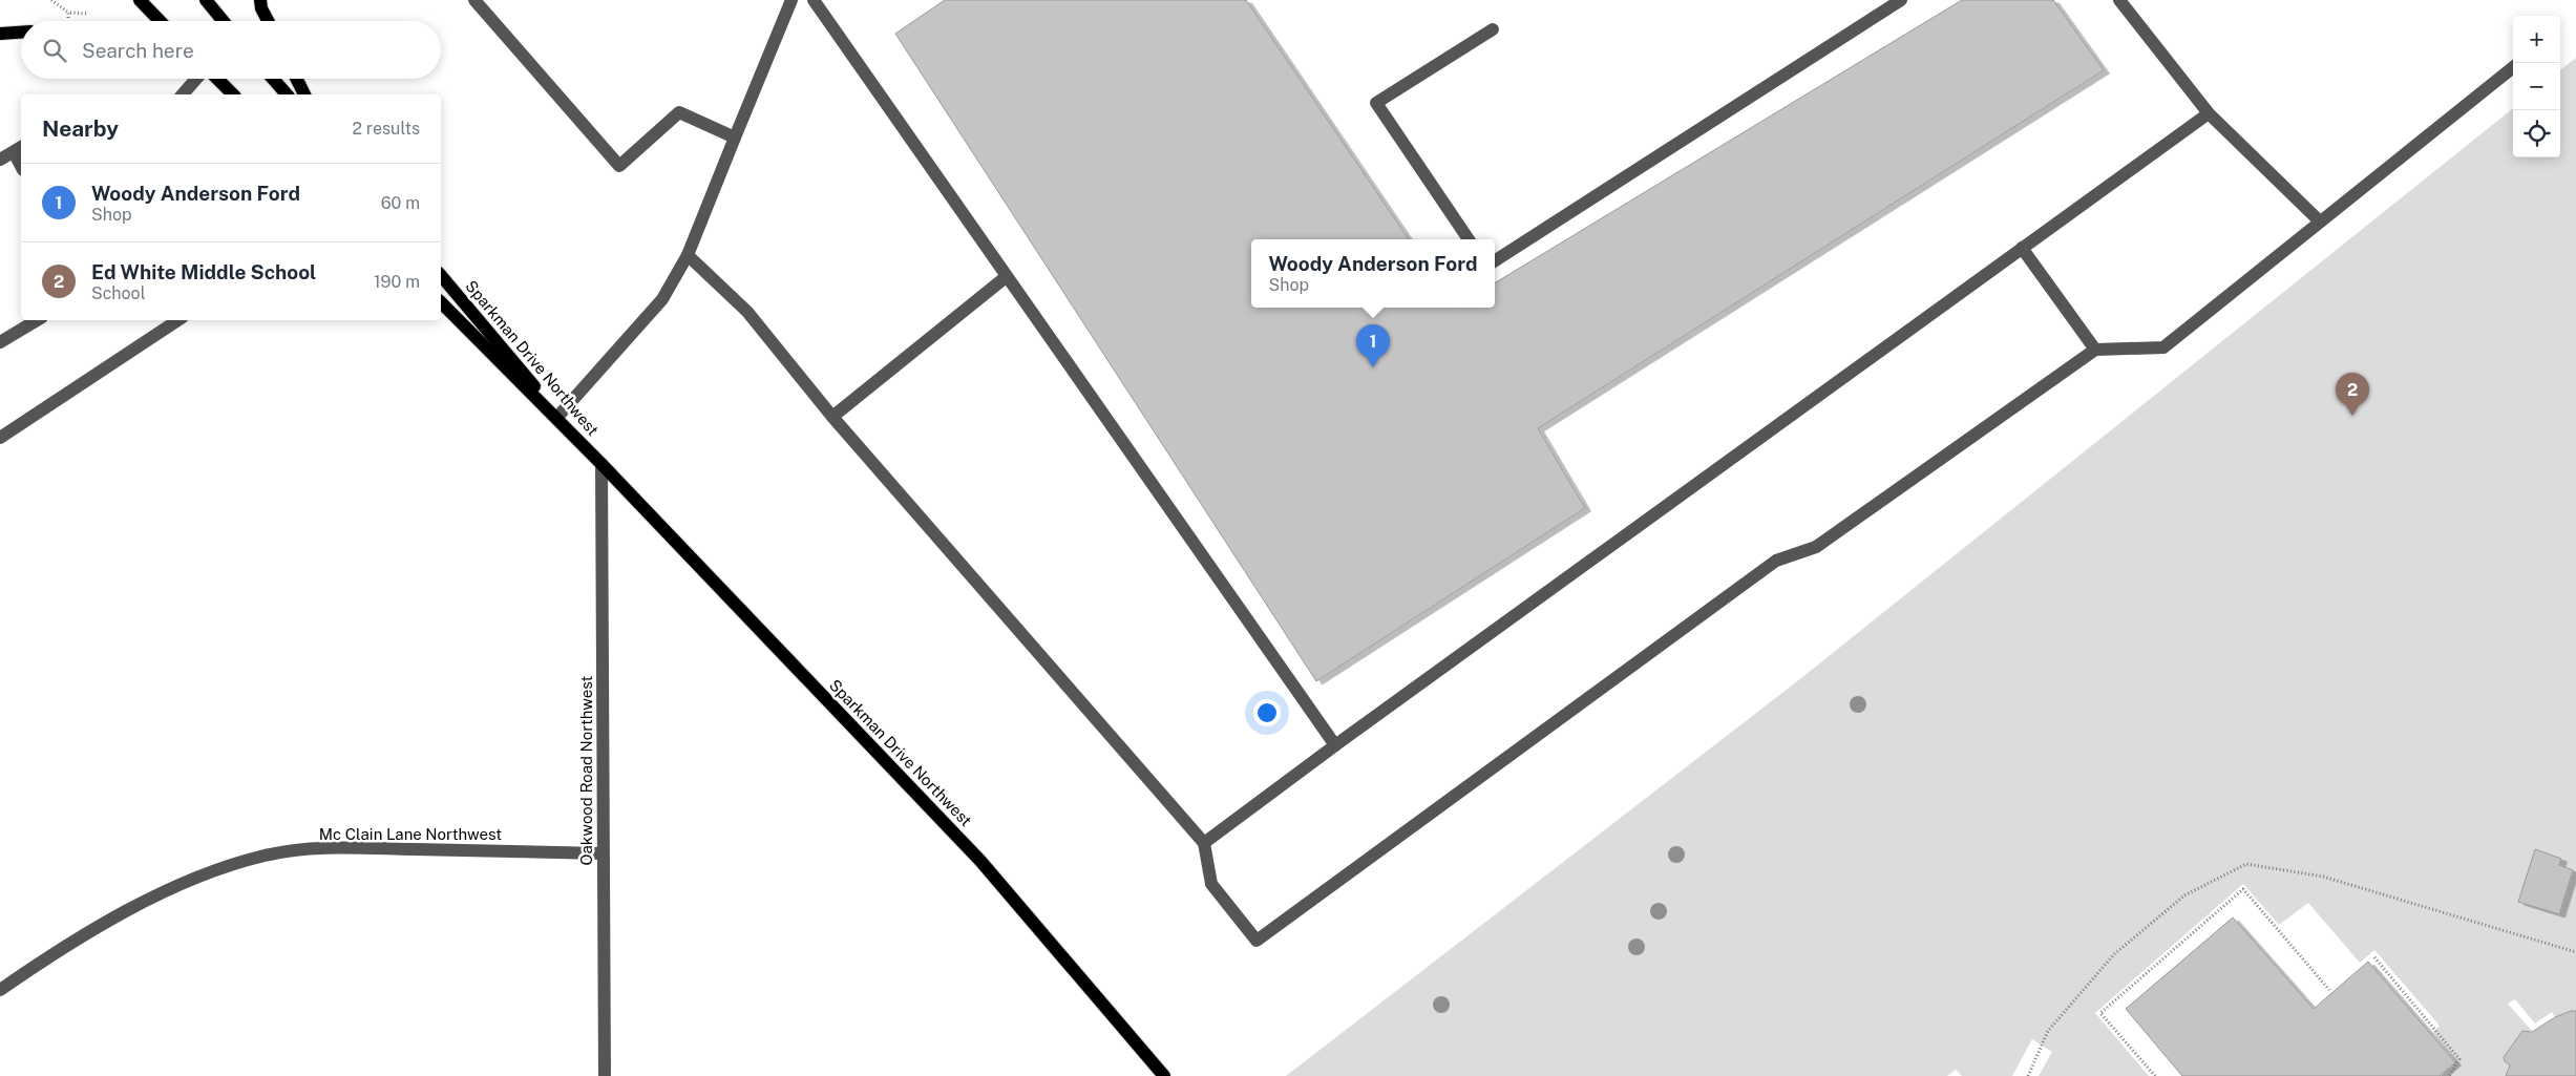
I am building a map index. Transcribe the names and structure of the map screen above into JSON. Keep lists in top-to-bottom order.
{
  "streets": {
    "main road": ["Sparkman Drive Northwest"],
    "street": ["Oakwood Road Northwest", "Mc Clain Lane Northwest"]
  },
  "crossings": [
    ["Sparkman Drive Northwest", "Oakwood Road Northwest"],
    ["Oakwood Road Northwest", "Mc Clain Lane Northwest"]
  ],
  "page": {
    "map_buttons": ["+", "−"],
    "search": "Search here",
    "heading": ["Nearby", "2 results"],
    "list": [
      {
        "mark": "1",
        "name": "Woody Anderson Ford",
        "note": "Shop",
        "value": "60 m"
      },
      {
        "mark": "2",
        "name": "Ed White Middle School",
        "note": "School",
        "value": "190 m"
      }
    ],
    "popup": ["Woody Anderson Ford", "Shop"],
    "pins": ["1", "2"]
  }
}
